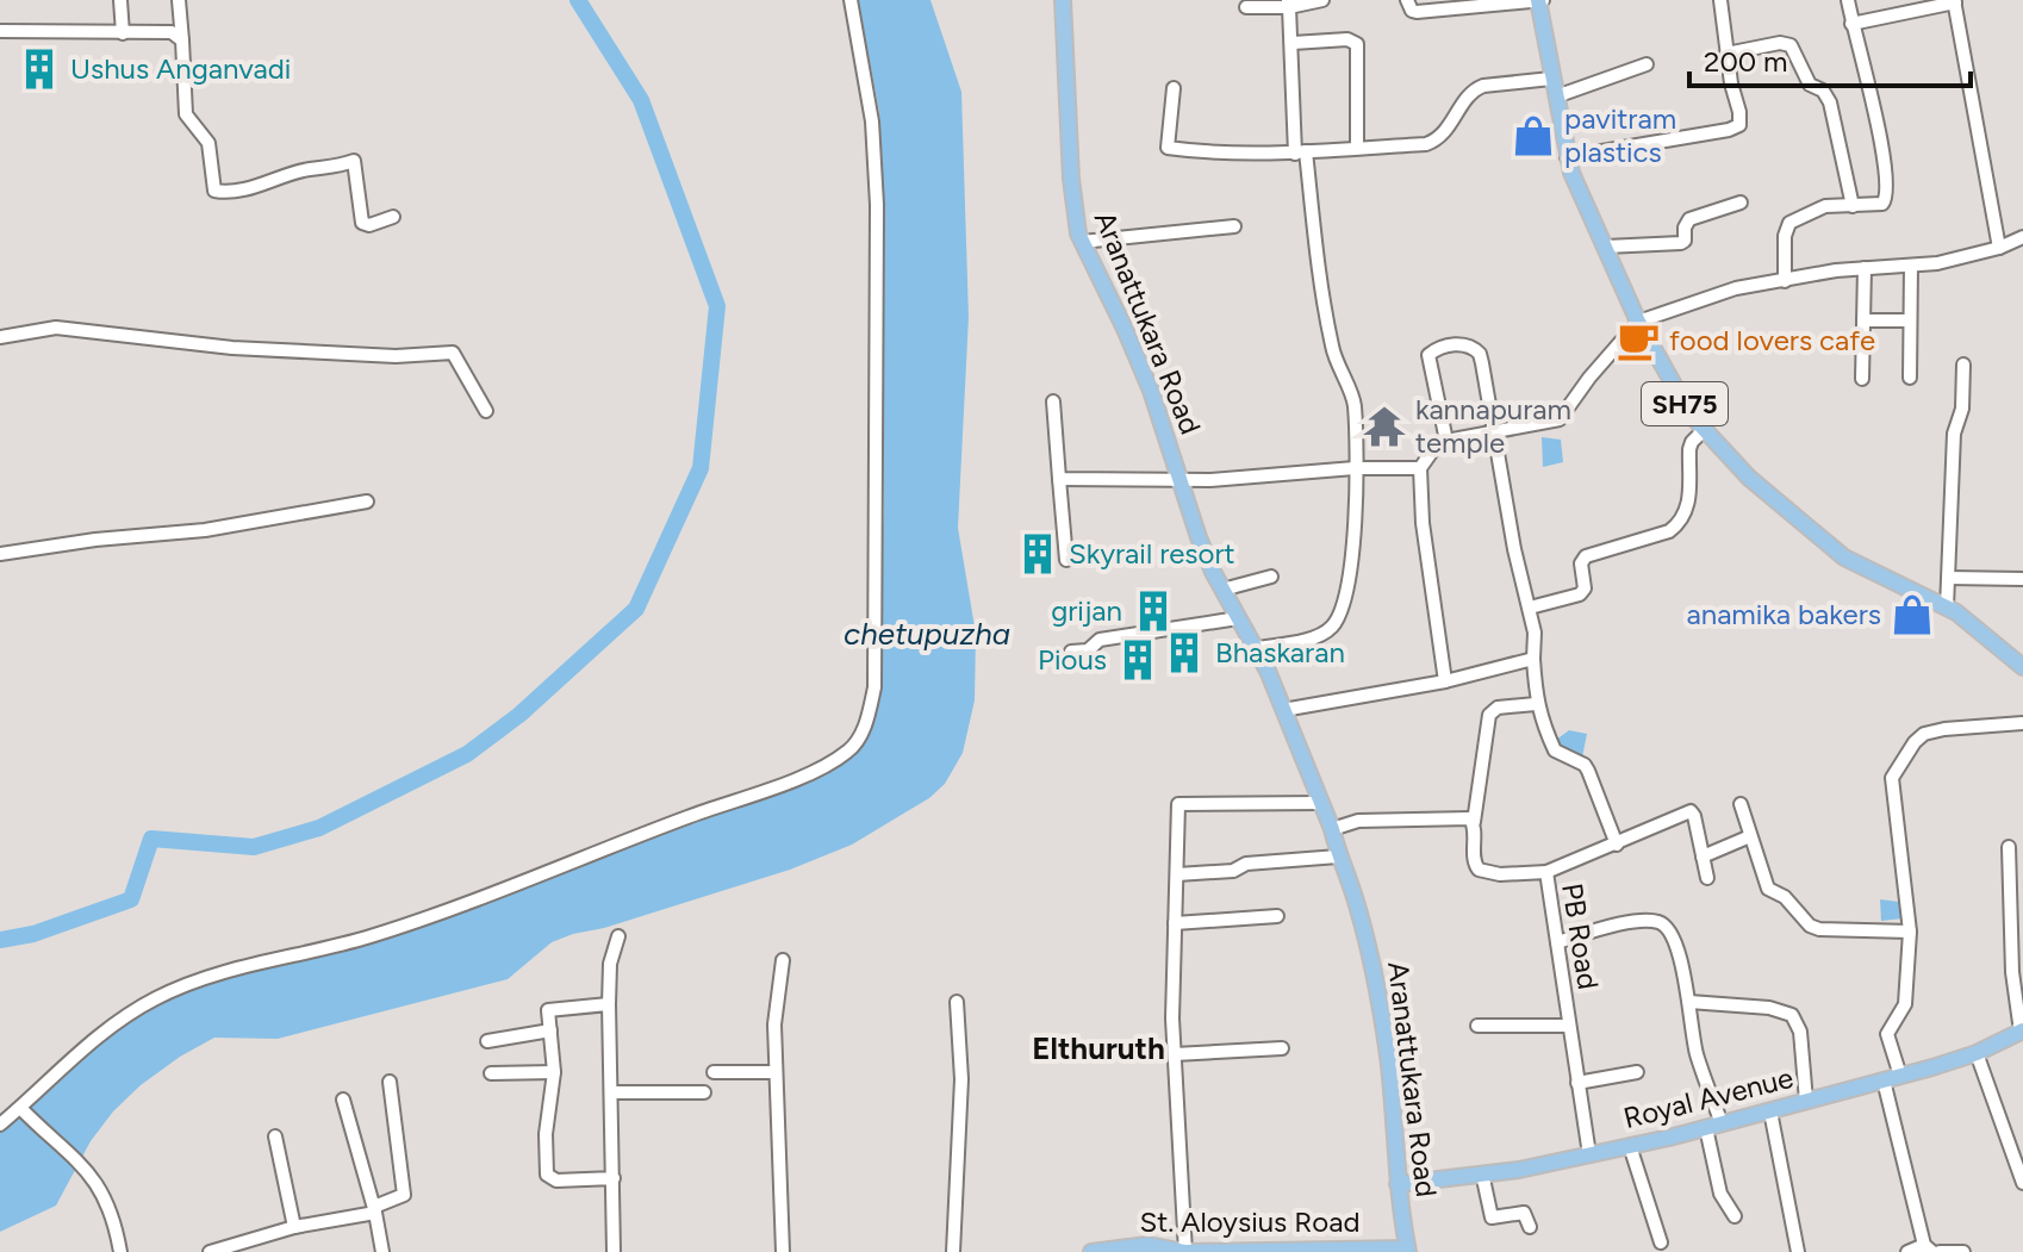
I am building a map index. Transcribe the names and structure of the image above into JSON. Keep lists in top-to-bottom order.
{
  "streets": {
    "main road": [
      "Aranattukara Road",
      "SH75",
      "Royal Avenue",
      "St. Aloysius Road"
    ],
    "street": ["PB Road"]
  },
  "crossings": [
    ["Aranattukara Road", "Royal Avenue"],
    ["Aranattukara Road", "St. Aloysius Road"],
    ["PB Road", "Royal Avenue"]
  ],
  "districts": ["Elthuruth"],
  "water": ["chetupuzha"],
  "places": {
    "building": [
      "Ushus Anganvadi",
      "Skyrail resort",
      "grijan",
      "Bhaskaran",
      "Pious"
    ],
    "shop": ["pavitram plastics", "anamika bakers"],
    "cafe": ["food lovers cafe"],
    "temple": ["kannapuram temple"]
  },
  "scale_bar": "200 m"
}
